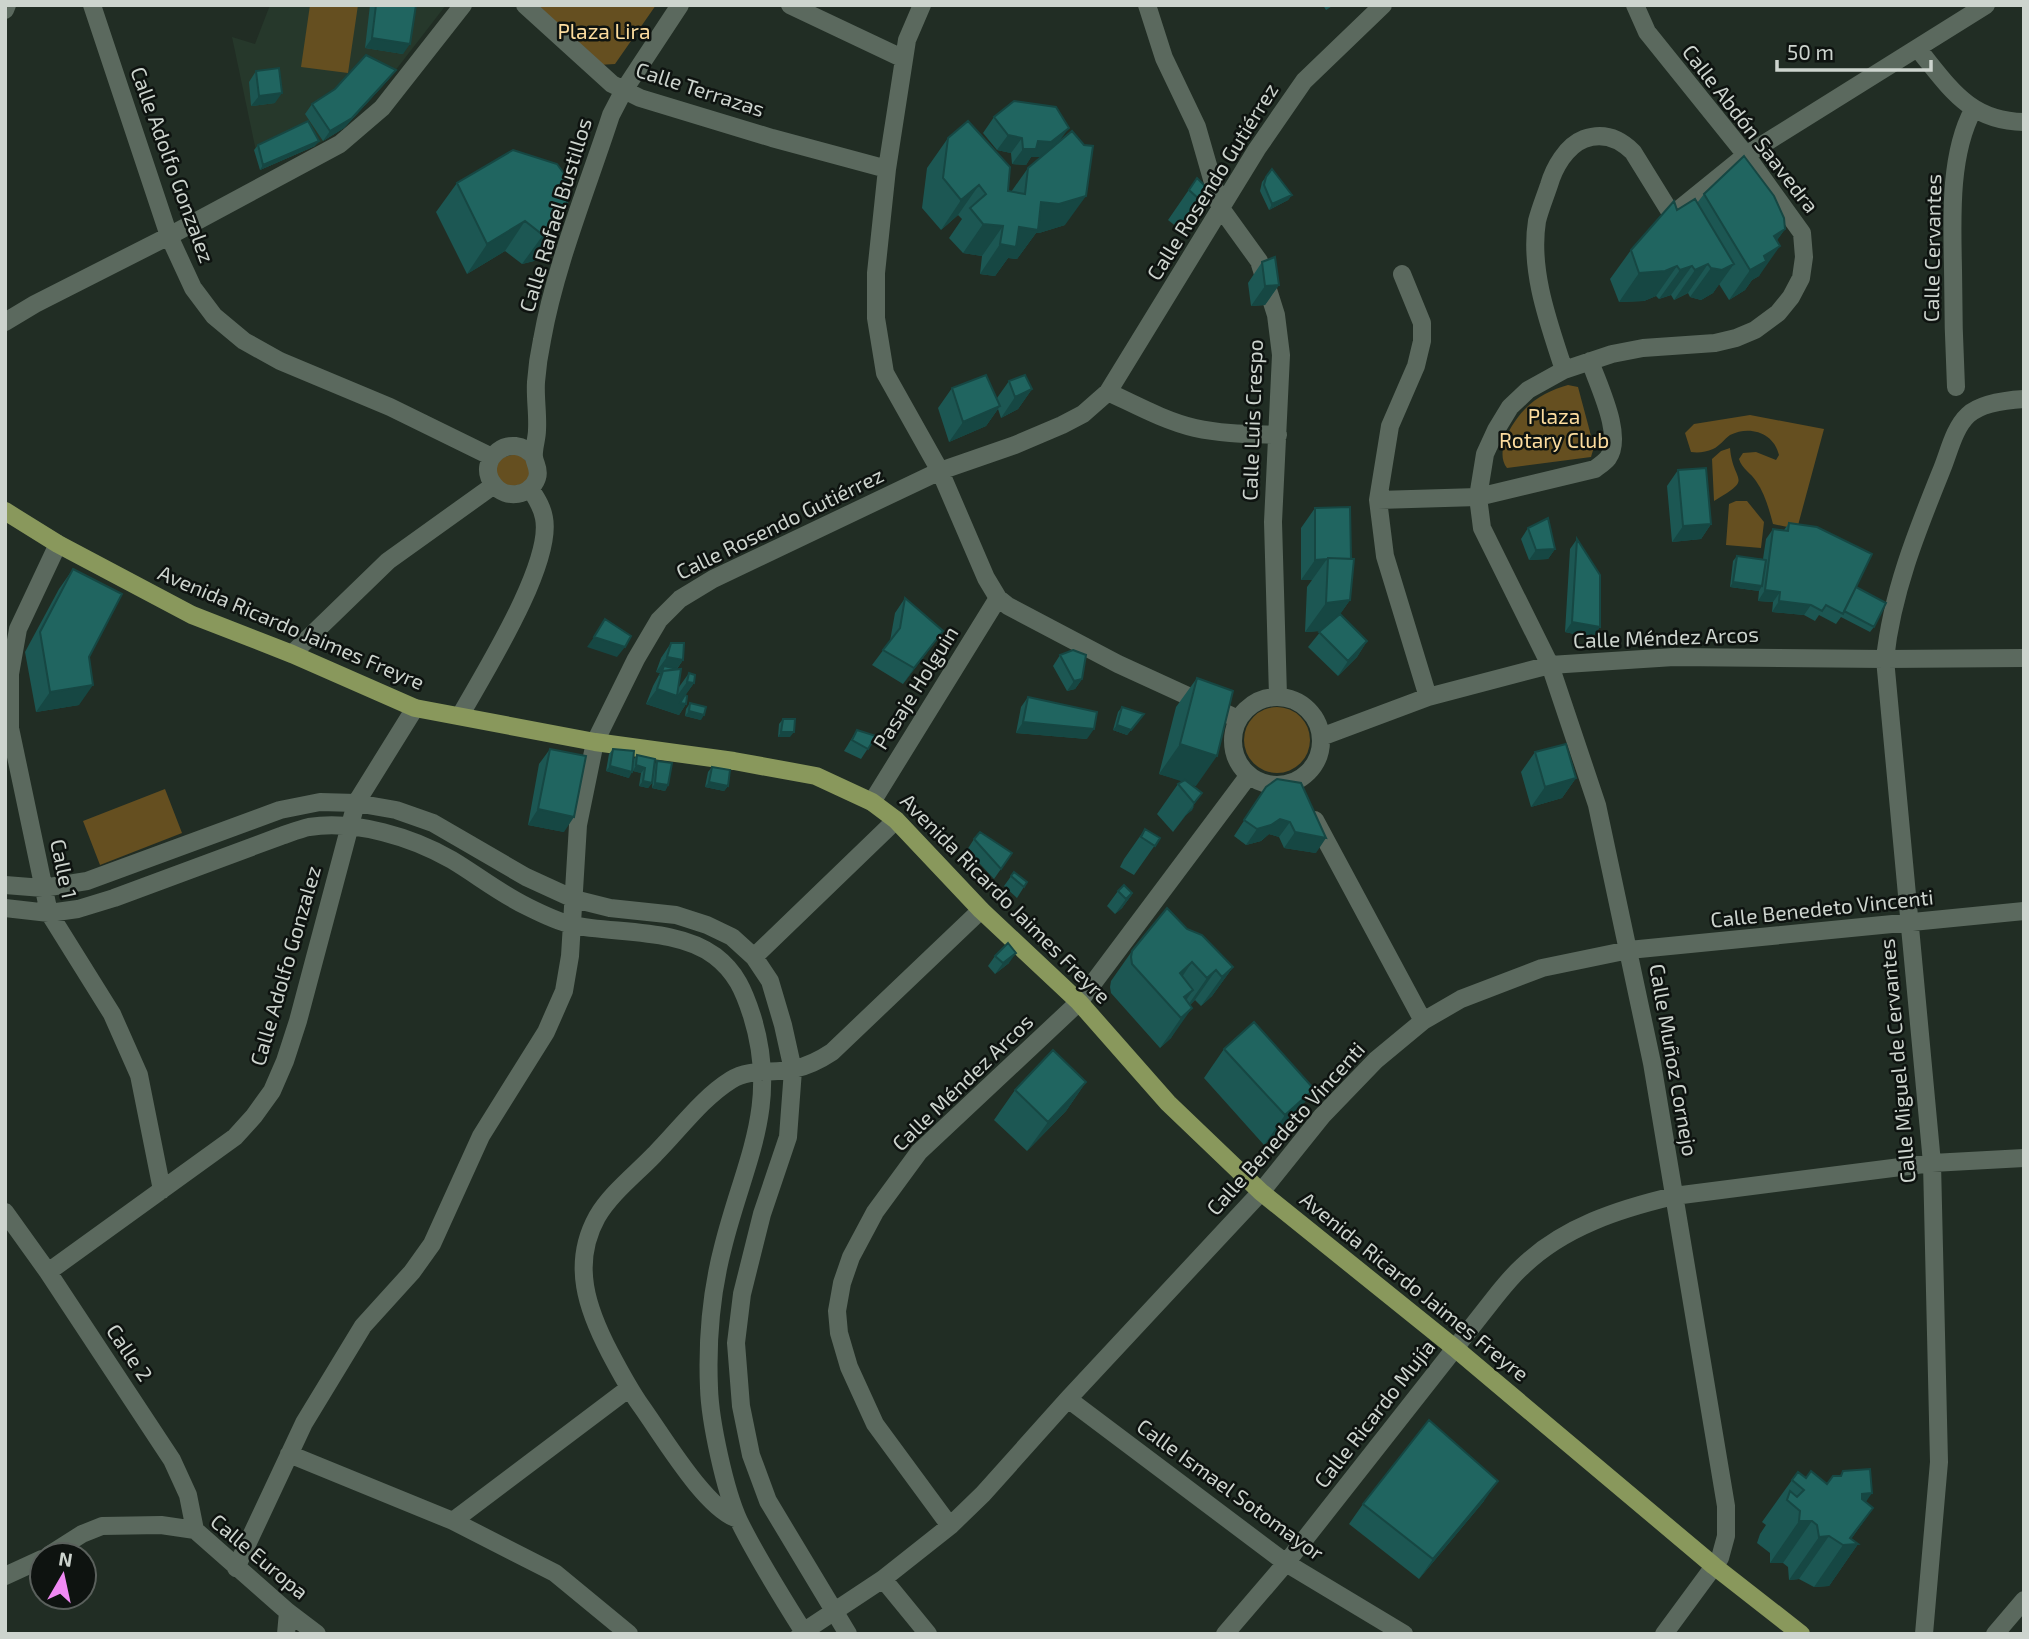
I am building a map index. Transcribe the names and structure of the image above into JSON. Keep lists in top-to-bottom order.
{
  "streets": {
    "main road": ["Avenida Ricardo Jaimes Freyre"],
    "street": [
      "Calle Terrazas",
      "Calle Abdón Saavedra",
      "Calle Adolfo Gonzalez",
      "Calle Rosendo Gutiérrez",
      "Calle Rafael Bustillos",
      "Calle Cervantes",
      "Calle Luis Crespo",
      "Calle Méndez Arcos",
      "Pasaje Holguin",
      "Calle 1",
      "Calle Benedeto Vincenti",
      "Calle Muñoz Cornejo",
      "Calle Miguel de Cervantes",
      "Calle 2",
      "Calle Ricardo Mujía",
      "Calle Ismael Sotomayor",
      "Calle Europa"
    ]
  },
  "crossings": [
    ["Calle Terrazas", "Calle Rafael Bustillos"],
    ["Calle Abdón Saavedra", "Calle Muñoz Cornejo"],
    ["Calle Adolfo Gonzalez", "Calle Rafael Bustillos"],
    ["Calle Adolfo Gonzalez", "Avenida Ricardo Jaimes Freyre"],
    ["Calle Adolfo Gonzalez", "Calle 1"],
    ["Calle Adolfo Gonzalez", "Calle 2"],
    ["Calle Rosendo Gutiérrez", "Calle Luis Crespo"],
    ["Calle Rosendo Gutiérrez", "Avenida Ricardo Jaimes Freyre"],
    ["Calle Rosendo Gutiérrez", "Calle Europa"],
    ["Calle Luis Crespo", "Calle Méndez Arcos"],
    ["Avenida Ricardo Jaimes Freyre", "Calle Méndez Arcos"],
    ["Avenida Ricardo Jaimes Freyre", "Pasaje Holguin"],
    ["Avenida Ricardo Jaimes Freyre", "Calle 1"],
    ["Avenida Ricardo Jaimes Freyre", "Calle Benedeto Vincenti"],
    ["Avenida Ricardo Jaimes Freyre", "Calle Muñoz Cornejo"],
    ["Avenida Ricardo Jaimes Freyre", "Calle Ricardo Mujía"],
    ["Calle Méndez Arcos", "Calle Benedeto Vincenti"],
    ["Calle Méndez Arcos", "Calle Muñoz Cornejo"],
    ["Calle Méndez Arcos", "Calle Miguel de Cervantes"],
    ["Calle Benedeto Vincenti", "Calle Muñoz Cornejo"],
    ["Calle Benedeto Vincenti", "Calle Miguel de Cervantes"],
    ["Calle Benedeto Vincenti", "Calle Ismael Sotomayor"],
    ["Calle Muñoz Cornejo", "Calle Ricardo Mujía"],
    ["Calle Miguel de Cervantes", "Calle Ricardo Mujía"],
    ["Calle 2", "Calle Europa"],
    ["Calle Ricardo Mujía", "Calle Ismael Sotomayor"]
  ],
  "parks": ["Plaza Lira", "Plaza Rotary Club"],
  "scale_bar": "50 m",
  "north": "top"
}
